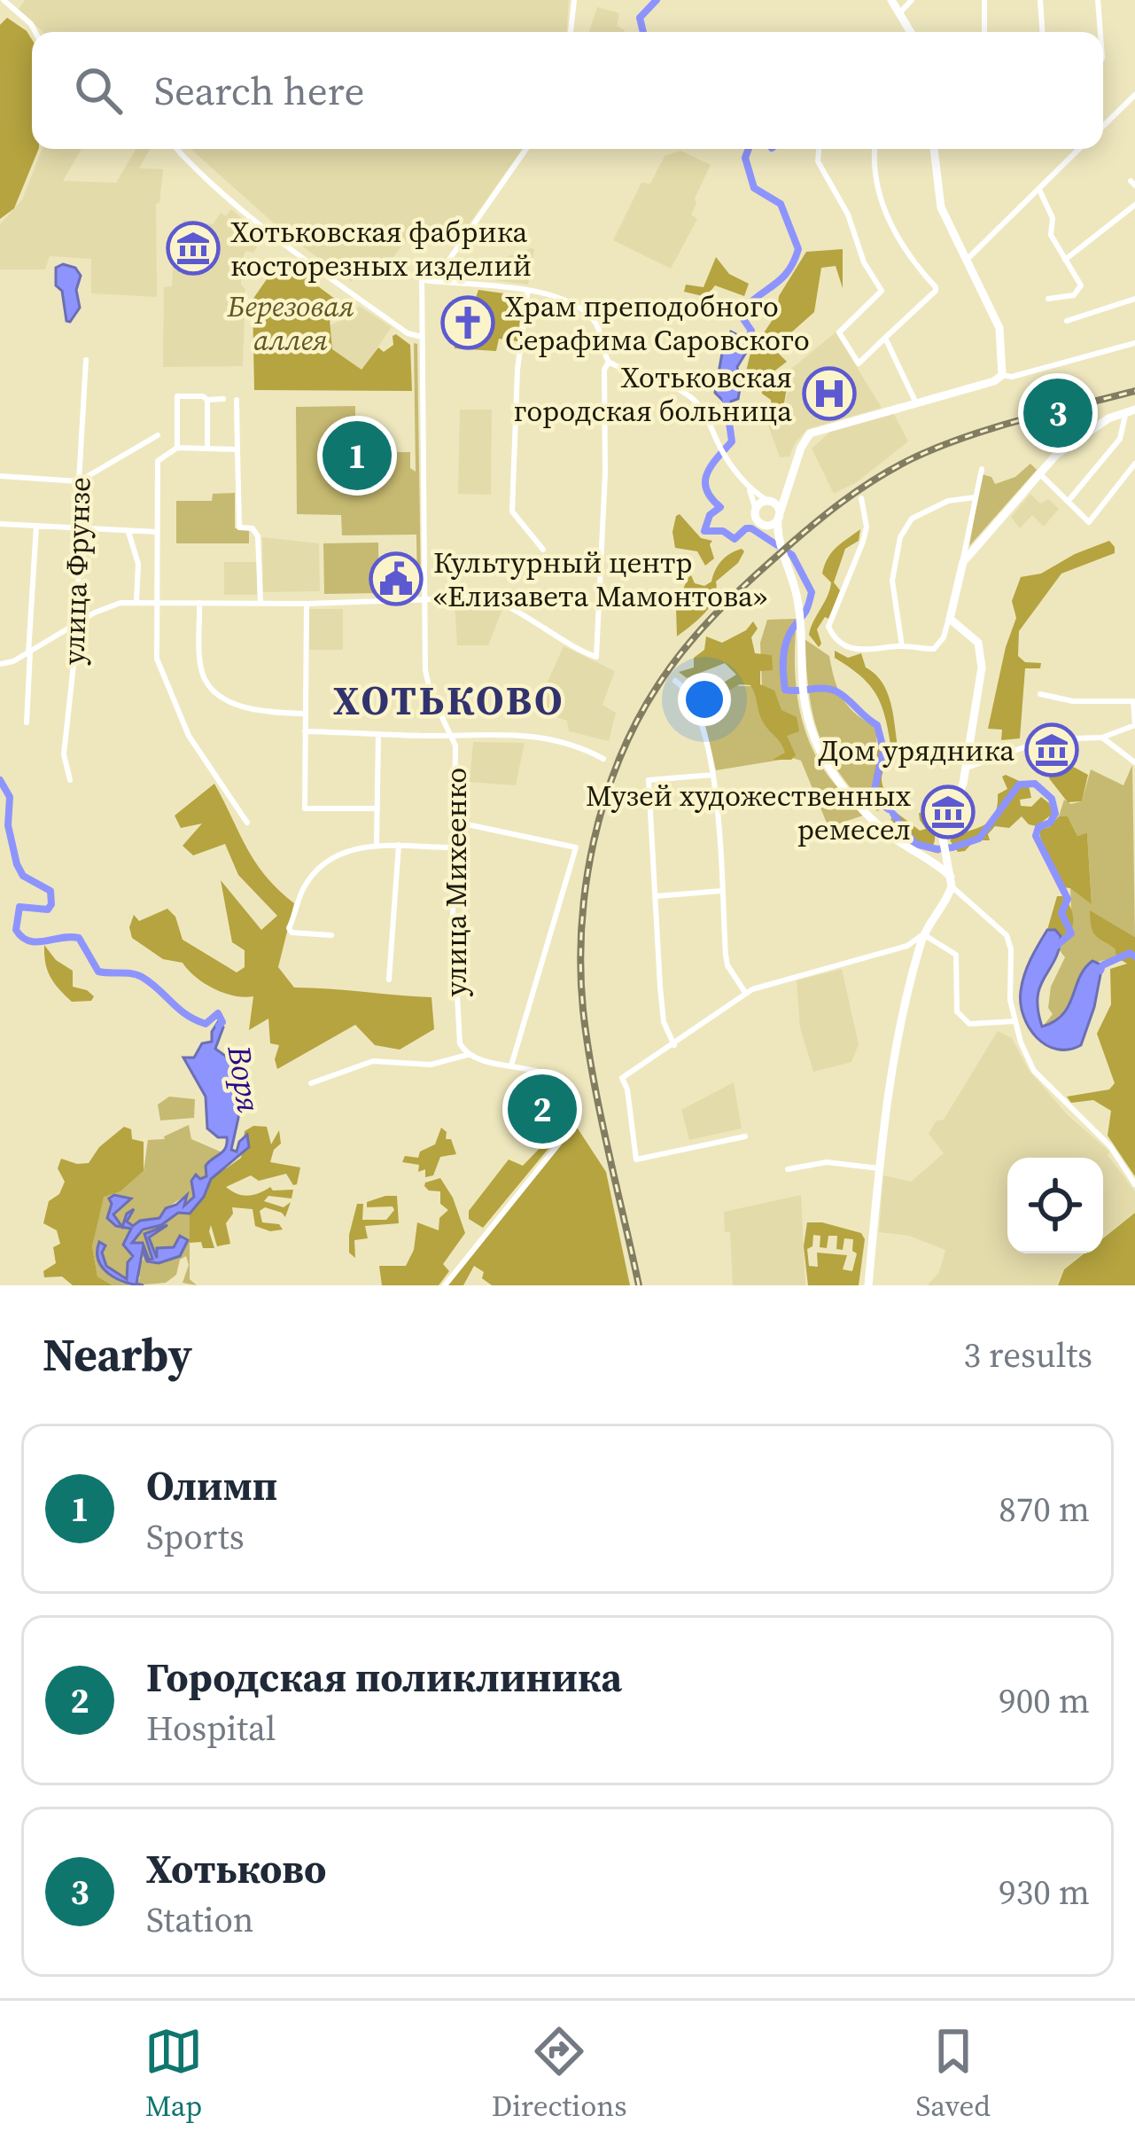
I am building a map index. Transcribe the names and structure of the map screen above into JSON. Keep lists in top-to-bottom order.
{
  "streets": {
    "street": ["улица Фрунзе", "улица Михеенко"]
  },
  "districts": ["ХОТЬКОВО"],
  "water": ["Воря"],
  "parks": ["Березовая аллея"],
  "places": {
    "museum": ["Хотьковская фабрика косторезных изделий", "Дом урядника", "Музей художественных ремесел"],
    "church": ["Храм преподобного Серафима Саровского"],
    "hospital": ["Хотьковская городская больница"],
    "public building": ["Культурный центр «Елизавета Мамонтова»"]
  },
  "page": {
    "search": "Search here",
    "pins": ["3", "1", "2"],
    "heading": ["Nearby", "3 results"],
    "list": [
      {
        "mark": "1",
        "name": "Олимп",
        "note": "Sports",
        "value": "870 m"
      },
      {
        "mark": "2",
        "name": "Городская поликлиника",
        "note": "Hospital",
        "value": "900 m"
      },
      {
        "mark": "3",
        "name": "Хотьково",
        "note": "Station",
        "value": "930 m"
      }
    ],
    "nav": ["Map", "Directions", "Saved"]
  }
}
